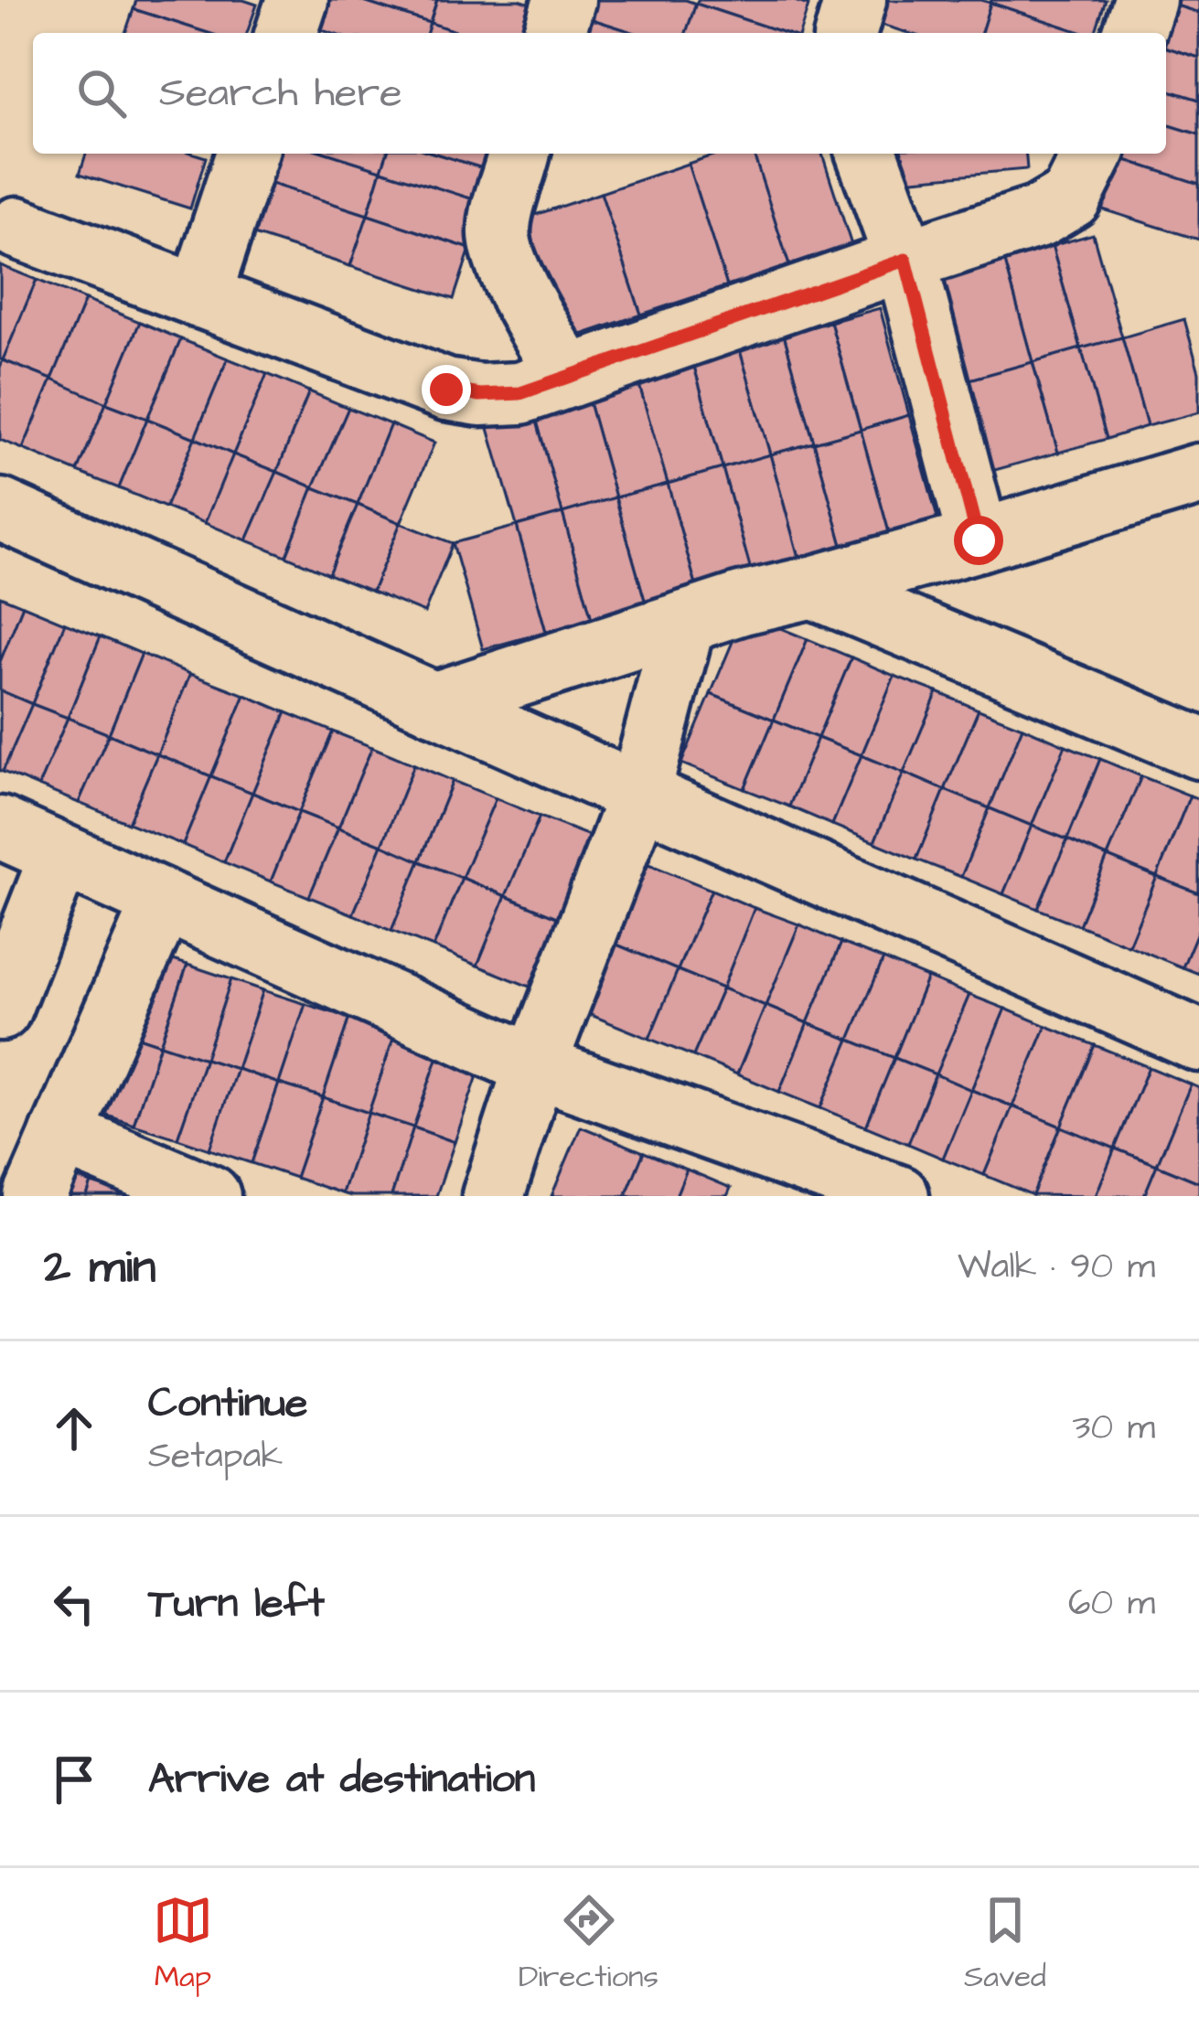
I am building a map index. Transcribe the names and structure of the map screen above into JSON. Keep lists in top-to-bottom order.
{
  "page": {
    "search": "Search here",
    "heading": ["2 min", "Walk · 90 m"],
    "list": [
      ["Continue", "Setapak", "30 m"],
      ["Turn left", "60 m"],
      "Arrive at destination"
    ],
    "nav": ["Map", "Directions", "Saved"]
  }
}
